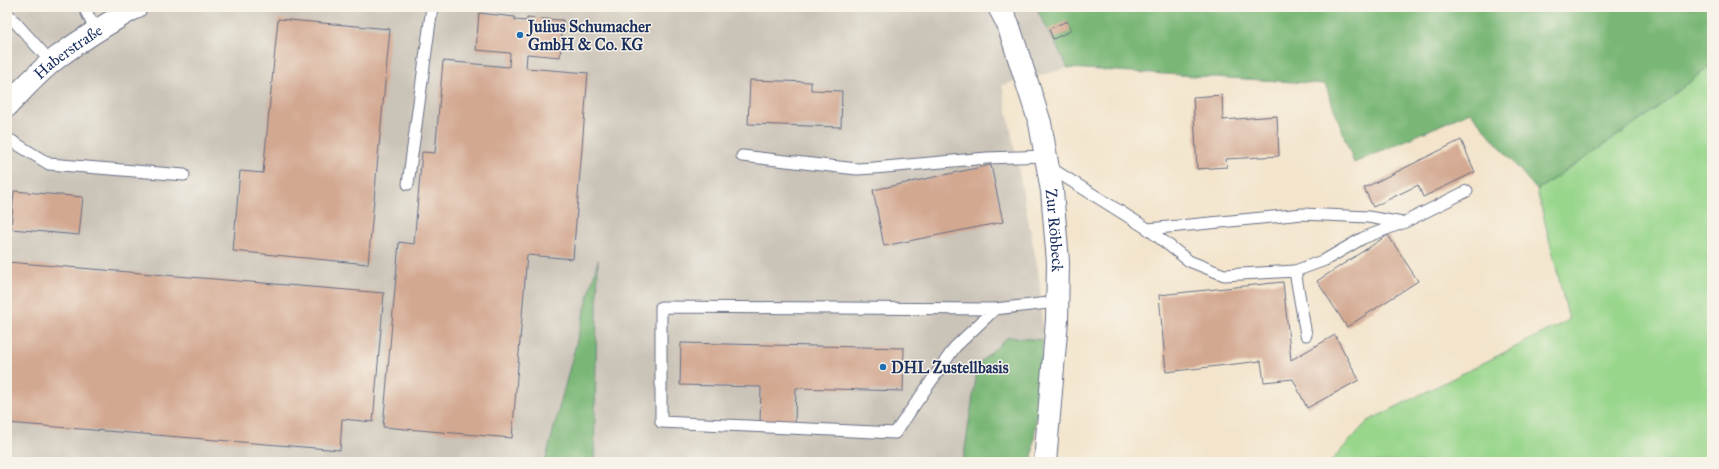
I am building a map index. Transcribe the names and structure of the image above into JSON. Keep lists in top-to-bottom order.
{
  "streets": {
    "street": ["Haberstraße", "Zur Röbbeck"]
  },
  "places": ["Julius Schumacher GmbH & Co. KG", "DHL Zustellbasis"]
}
